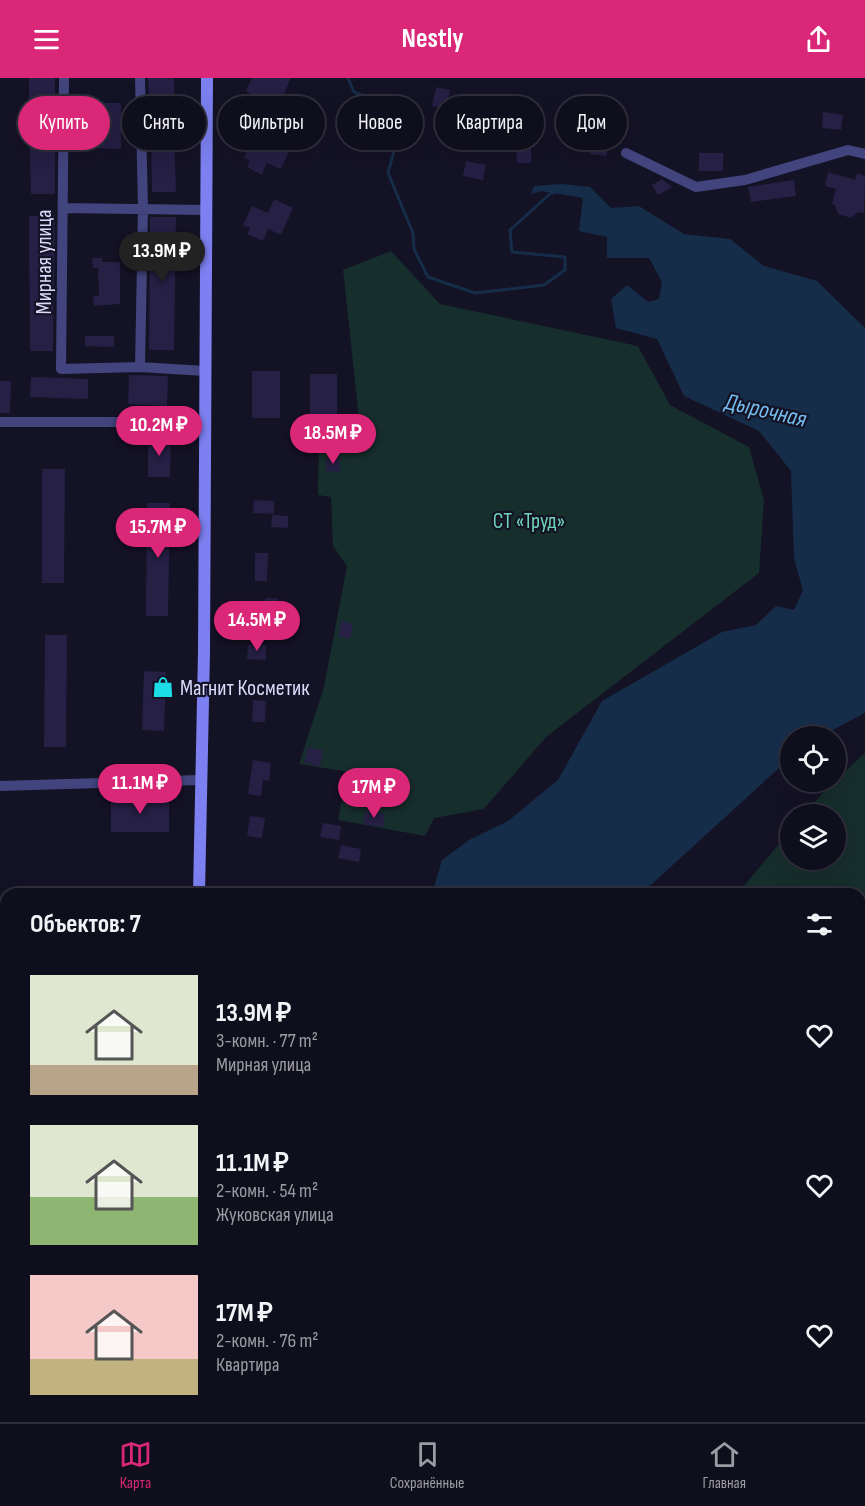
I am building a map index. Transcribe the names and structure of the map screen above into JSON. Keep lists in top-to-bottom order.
{
  "streets": {
    "street": ["Мирная улица"]
  },
  "water": ["Дырочная"],
  "parks": ["СТ «Труд»"],
  "places": {
    "shop": ["Магнит Косметик"]
  },
  "page": {
    "header": "Nestly",
    "chip": [
      "Купить",
      "Снять",
      "Фильтры",
      "Новое",
      "Квартира",
      "Дом"
    ],
    "price": [
      "13.9M ₽",
      "10.2M ₽",
      "18.5M ₽",
      "15.7M ₽",
      "14.5M ₽",
      "11.1M ₽",
      "17M ₽"
    ],
    "heading": "Объектов: 7",
    "list": [
      {
        "name": "13.9M ₽",
        "note": "3-комн. · 77 m² · Мирная улица"
      },
      {
        "name": "11.1M ₽",
        "note": "2-комн. · 54 m² · Жуковская улица"
      },
      {
        "name": "17M ₽",
        "note": "2-комн. · 76 m² · Квартира"
      }
    ],
    "tabs": ["Карта", "Сохранённые", "Главная"]
  }
}
